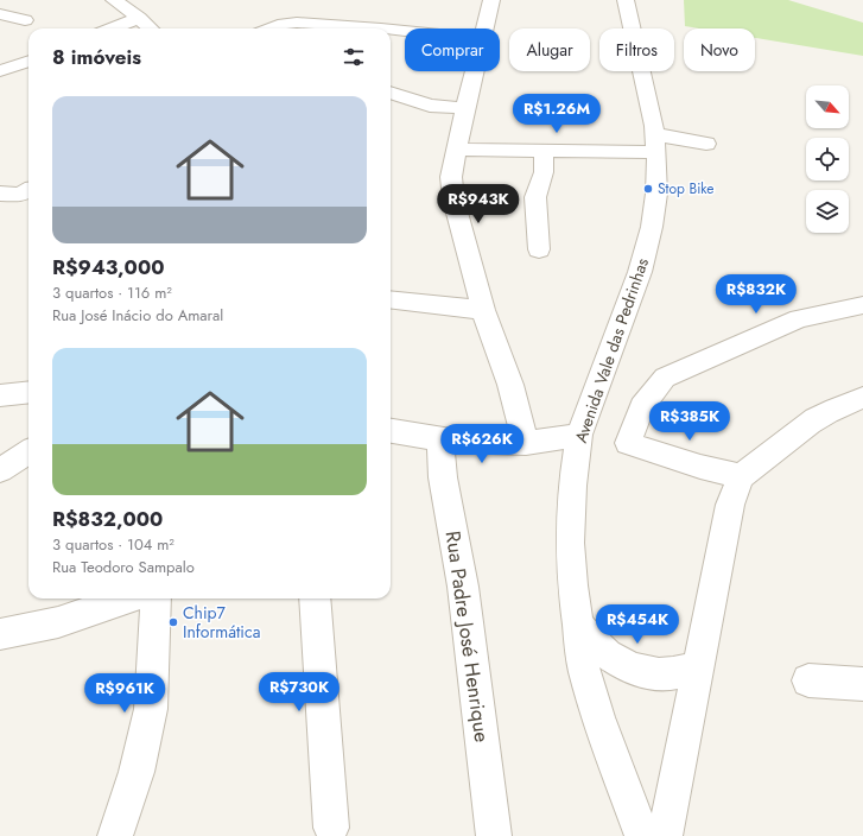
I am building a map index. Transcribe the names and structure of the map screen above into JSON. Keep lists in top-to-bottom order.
{
  "streets": {
    "street": ["Avenida Vale das Pedrinhas", "Rua Padre José Henrique"]
  },
  "places": ["Stop Bike", "Chip7 Informática"],
  "north": "bottom right",
  "page": {
    "chip": [
      "Comprar",
      "Alugar",
      "Filtros",
      "Novo"
    ],
    "heading": "8 imóveis",
    "list": [
      {
        "name": "R$943,000",
        "note": "3 quartos · 116 m² · Rua José Inácio do Amaral"
      },
      {
        "name": "R$832,000",
        "note": "3 quartos · 104 m² · Rua Teodoro Sampalo"
      }
    ],
    "price": [
      "R$1.26M",
      "R$943K",
      "R$832K",
      "R$385K",
      "R$626K",
      "R$454K",
      "R$730K",
      "R$961K"
    ]
  }
}
